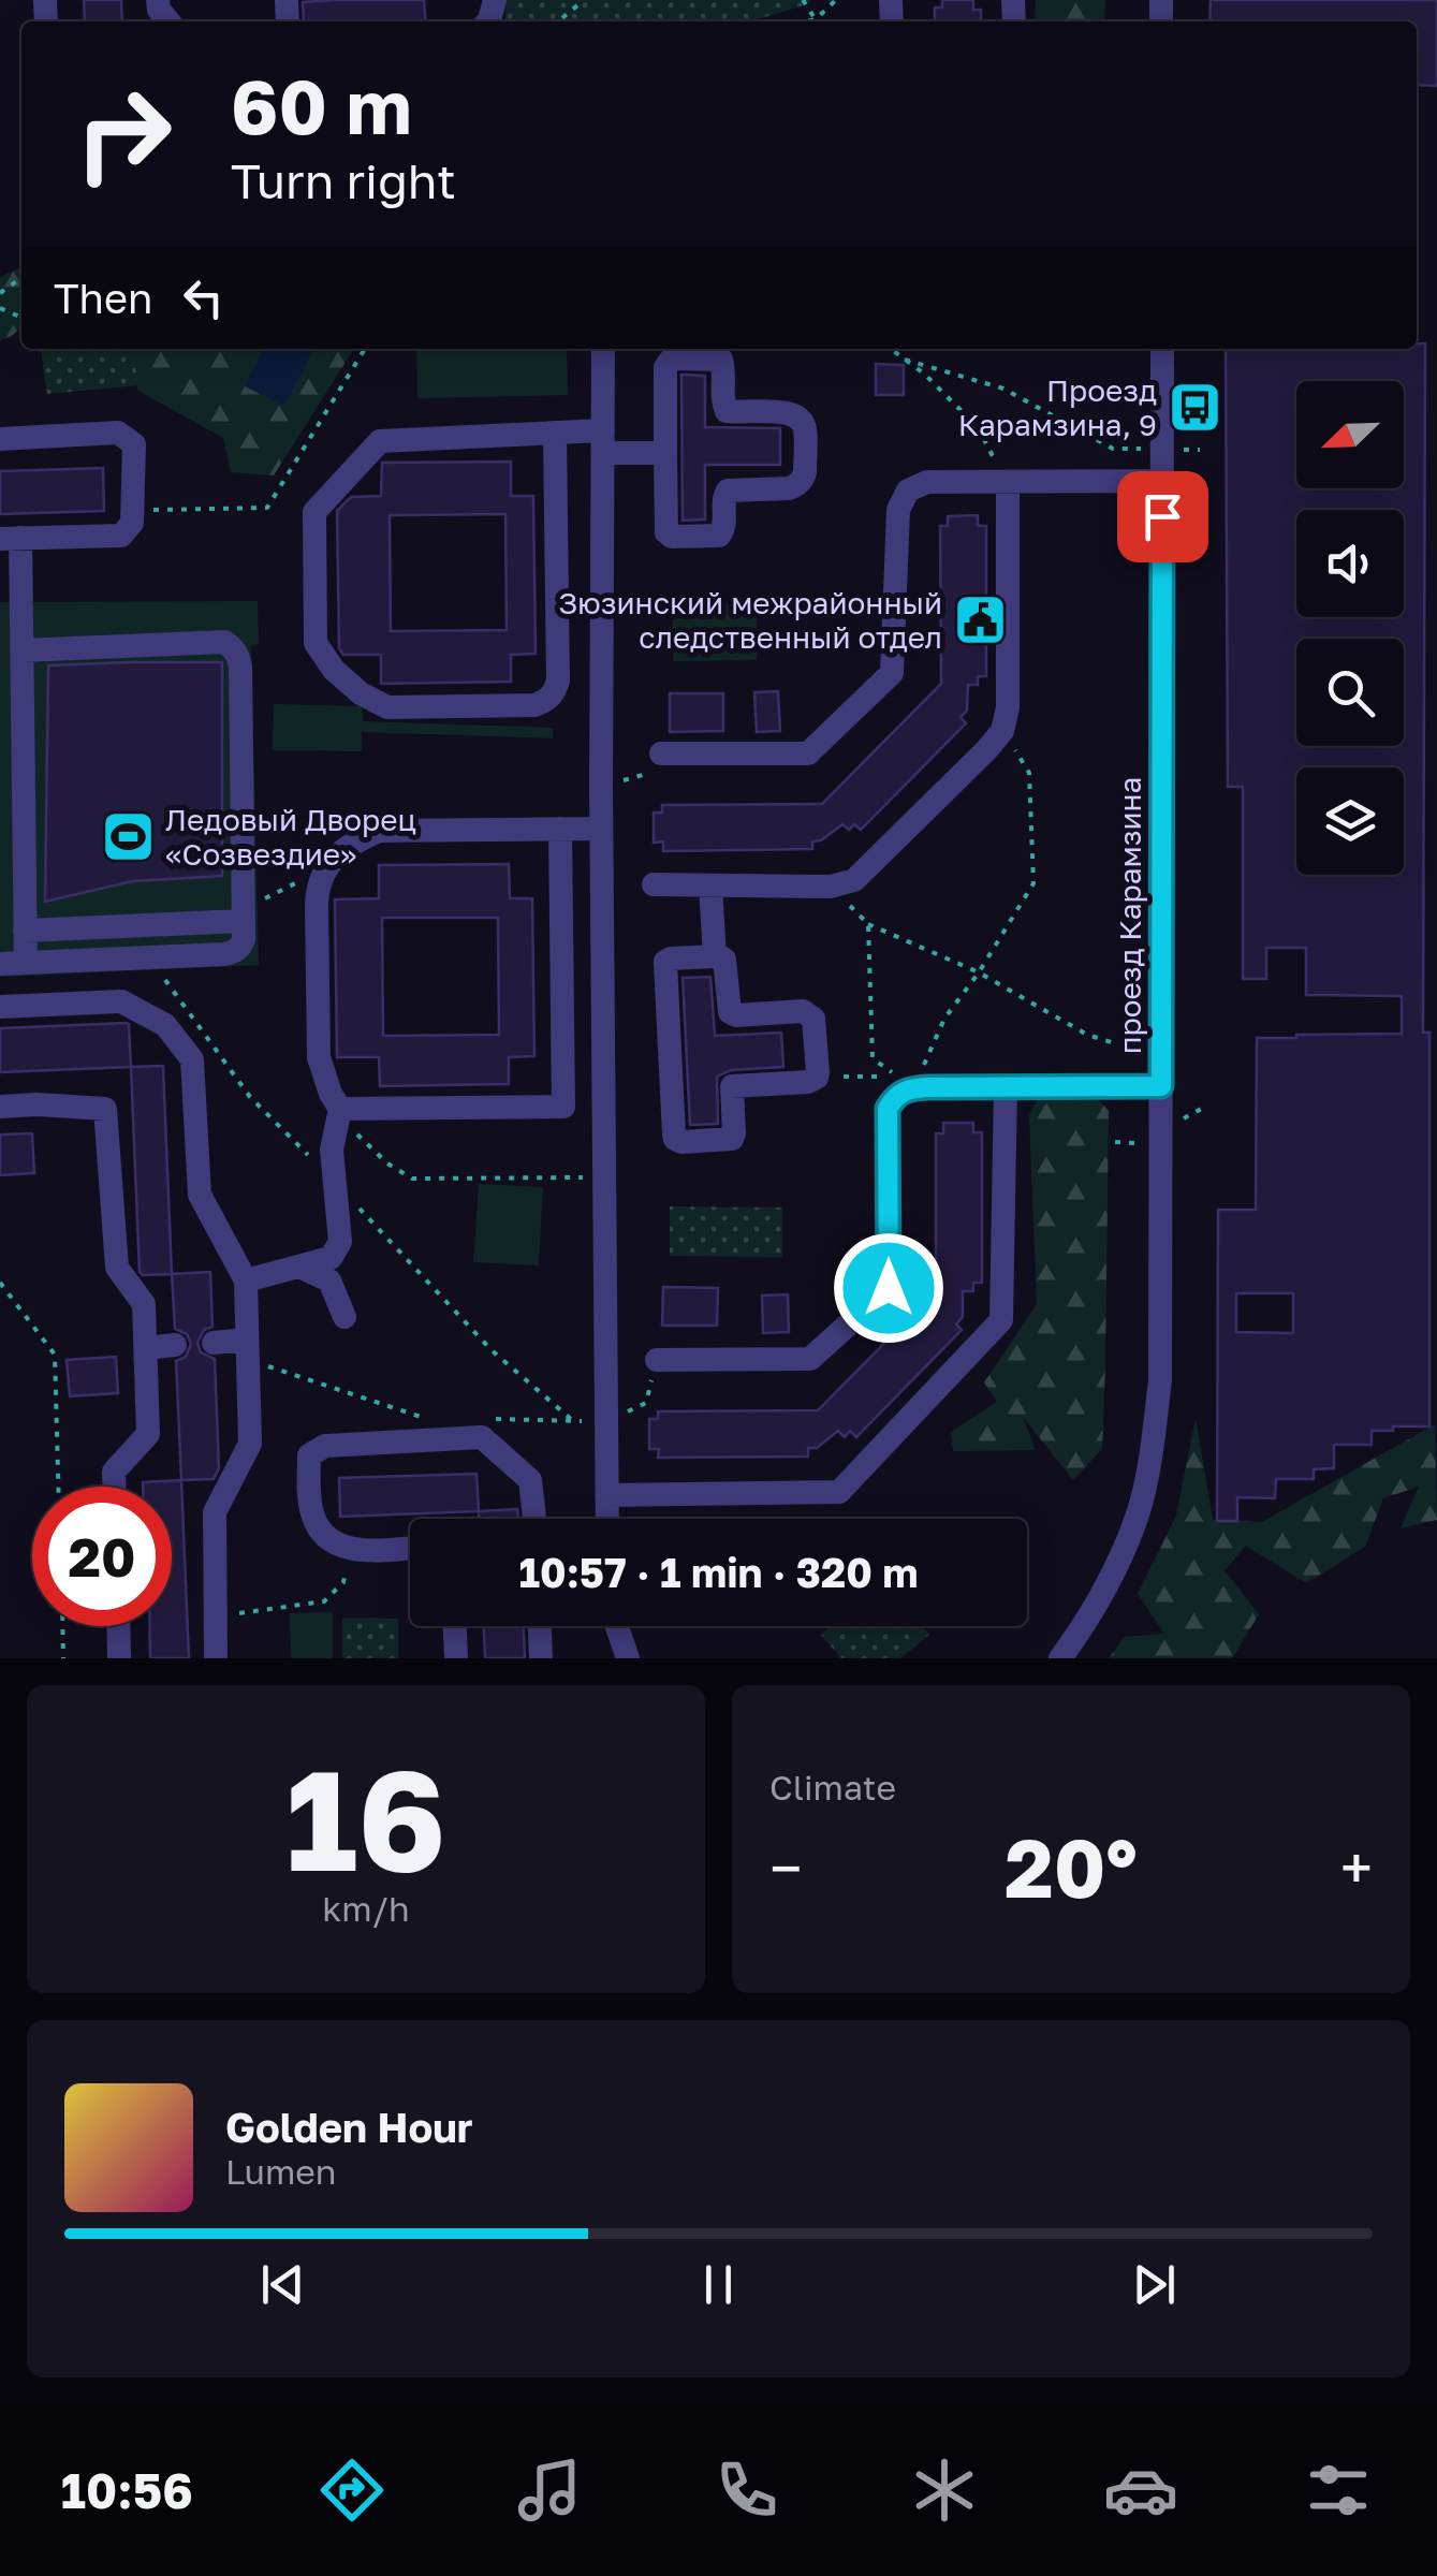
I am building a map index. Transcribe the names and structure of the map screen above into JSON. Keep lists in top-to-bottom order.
{
  "streets": {
    "street": ["проезд Карамзина"]
  },
  "places": {
    "bus stop": ["Проезд Карамзина, 9"],
    "public building": ["Зюзинский межрайонный следственный отдел"],
    "sports": ["Ледовый Дворец «Созвездие»"]
  },
  "north": "bottom left",
  "page": {
    "turn": ["60 m", "Turn right"],
    "then": "Then",
    "limit": "20",
    "trip": "10:57 · 1 min · 320 m",
    "tile": [
      ["16", "km/h"],
      "Climate"
    ],
    "heat": ["−", "20°", "+"],
    "song": ["Golden Hour", "Lumen"],
    "tabs": "10:56"
  }
}
